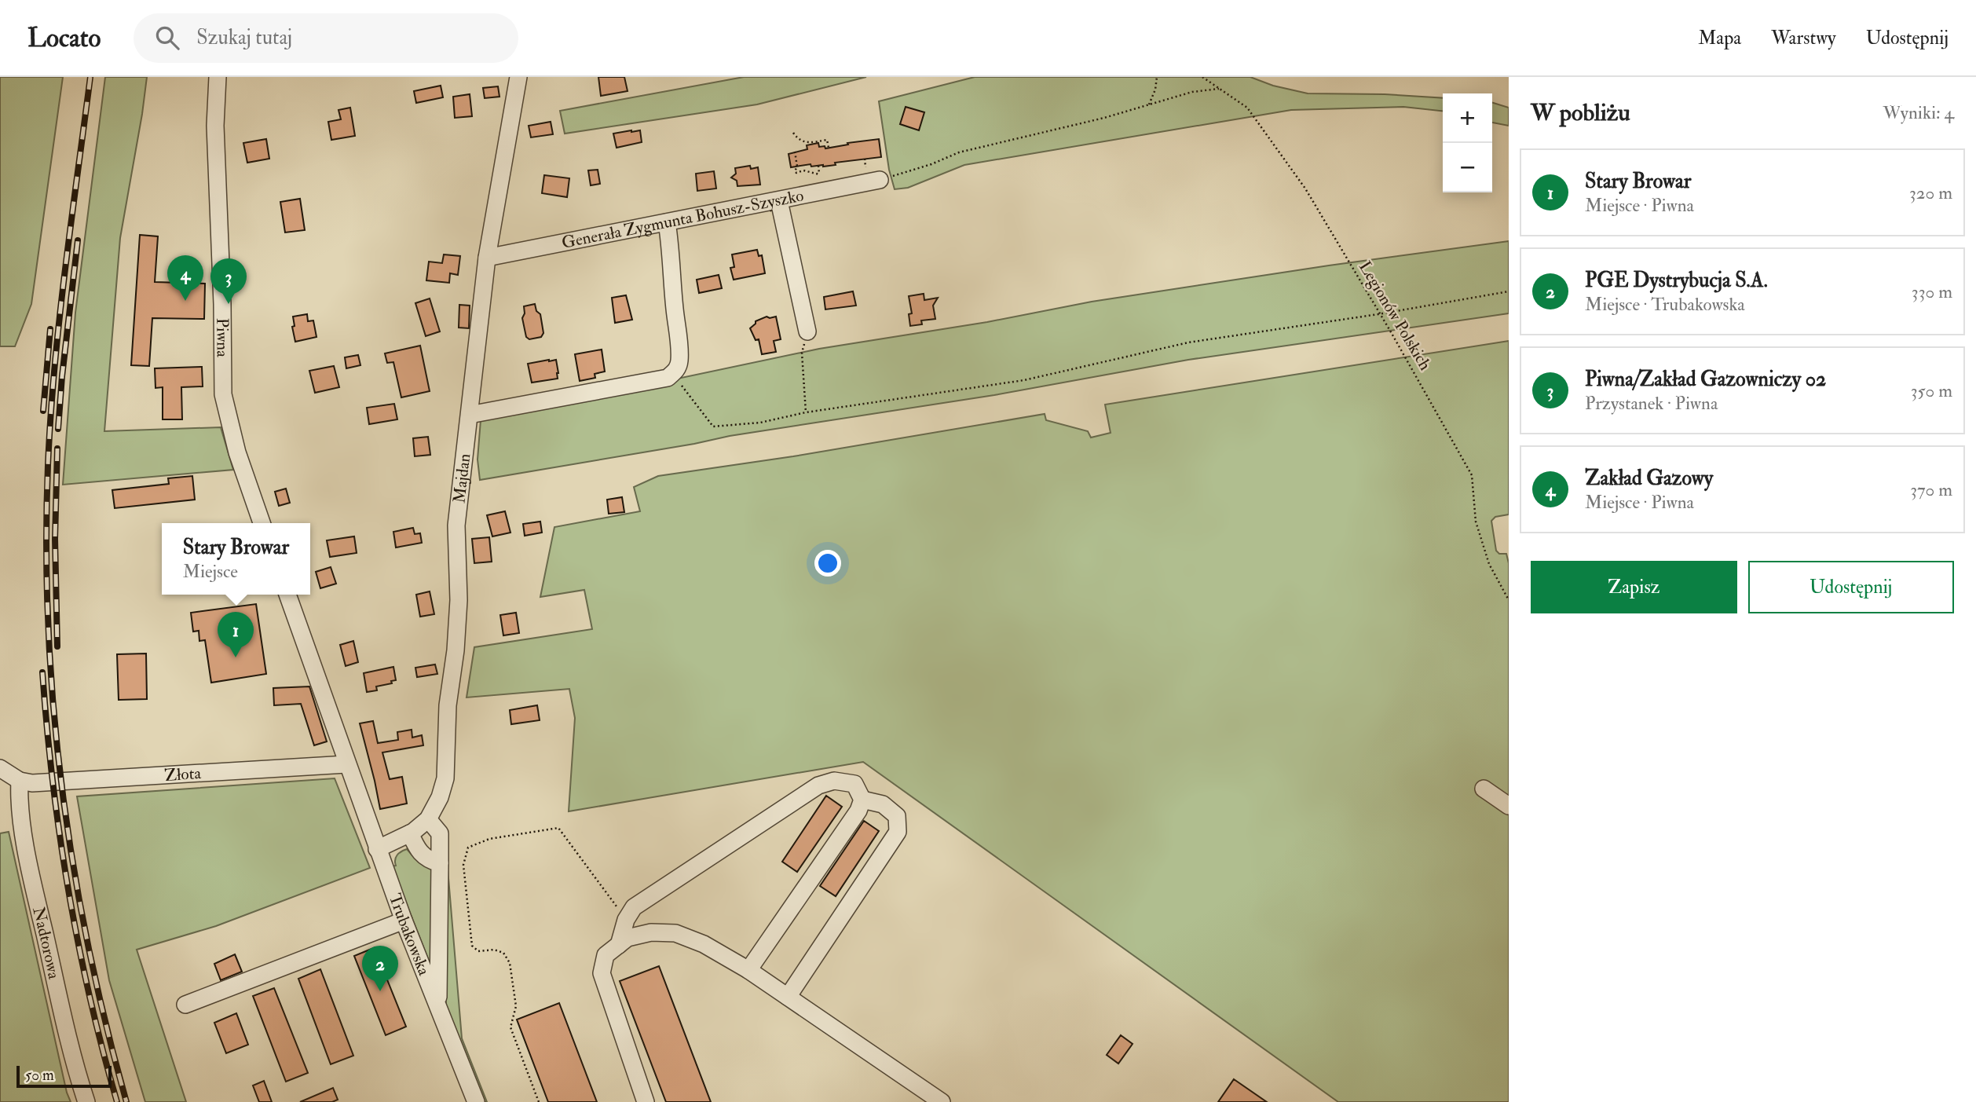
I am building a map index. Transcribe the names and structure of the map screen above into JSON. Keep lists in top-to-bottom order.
{
  "streets": {
    "street": [
      "Generała Zygmunta Bohusz-Szyszko",
      "Piwna",
      "Majdan",
      "Złota",
      "Trubakowska",
      "Nadtorowa"
    ],
    "path": ["Legionów Polskich"]
  },
  "crossings": [
    ["Generała Zygmunta Bohusz-Szyszko", "Majdan"],
    ["Majdan", "Trubakowska"],
    ["Złota", "Trubakowska"],
    ["Złota", "Nadtorowa"]
  ],
  "scale_bar": "50 m",
  "page": {
    "header": "Locato",
    "search": "Szukaj tutaj",
    "nav": ["Mapa", "Warstwy", "Udostępnij"],
    "heading": ["W pobliżu", "Wyniki: 4"],
    "map_buttons": ["+", "−"],
    "list": [
      {
        "mark": "1",
        "name": "Stary Browar",
        "note": "Miejsce · Piwna",
        "value": "320 m"
      },
      {
        "mark": "2",
        "name": "PGE Dystrybucja S.A.",
        "note": "Miejsce · Trubakowska",
        "value": "330 m"
      },
      {
        "mark": "3",
        "name": "Piwna/Zakład Gazowniczy 02",
        "note": "Przystanek · Piwna",
        "value": "350 m"
      },
      {
        "mark": "4",
        "name": "Zakład Gazowy",
        "note": "Miejsce · Piwna",
        "value": "370 m"
      }
    ],
    "pins": [
      "4",
      "3",
      "1",
      "2"
    ],
    "popup": ["Stary Browar", "Miejsce"],
    "buttons": ["Zapisz", "Udostępnij"],
    "scale": "50 m"
  }
}
